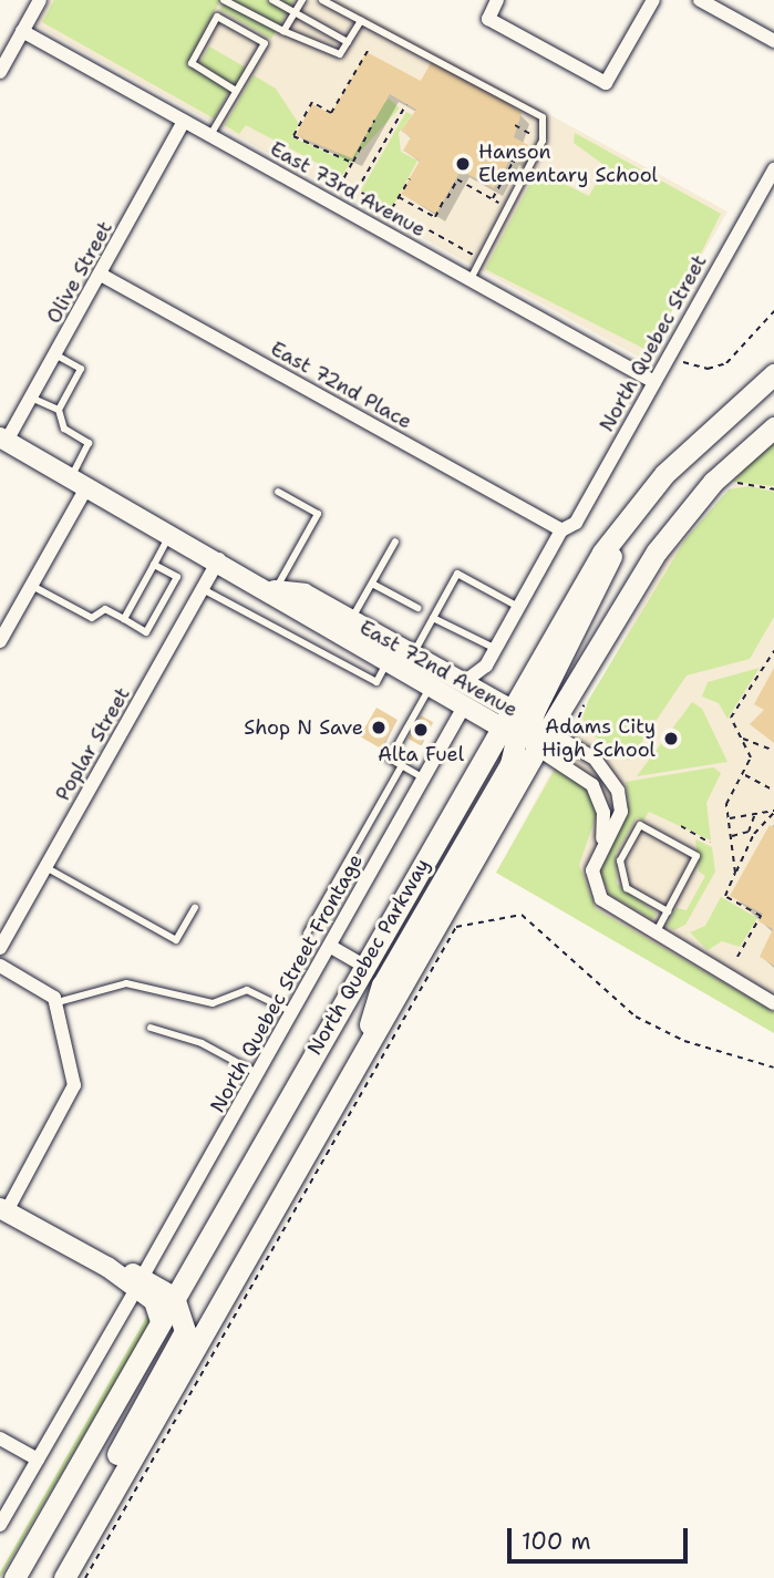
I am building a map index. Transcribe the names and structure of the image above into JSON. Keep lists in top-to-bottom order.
{
  "streets": {
    "main road": ["East 72nd Avenue", "North Quebec Parkway"],
    "street": [
      "East 73rd Avenue",
      "Olive Street",
      "North Quebec Street",
      "East 72nd Place",
      "Poplar Street",
      "North Quebec Street Frontage"
    ]
  },
  "crossings": [
    ["East 73rd Avenue", "Olive Street"],
    ["East 73rd Avenue", "North Quebec Street"],
    ["Olive Street", "East 72nd Place"],
    ["Olive Street", "East 72nd Avenue"],
    ["North Quebec Street", "East 72nd Place"],
    ["East 72nd Avenue", "Poplar Street"],
    ["East 72nd Avenue", "North Quebec Parkway"],
    ["East 72nd Avenue", "North Quebec Street Frontage"]
  ],
  "places": [
    "Hanson Elementary School",
    "Shop N Save",
    "Alta Fuel",
    "Adams City High School"
  ],
  "scale_bar": "100 m"
}
